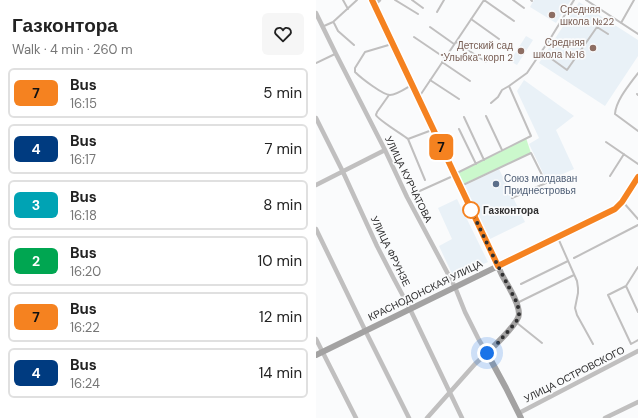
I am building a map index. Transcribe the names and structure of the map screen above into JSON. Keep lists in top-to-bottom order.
{
  "streets": {
    "street": [
      "УЛИЦА КУРЧАТОВА",
      "УЛИЦА ФРУНЗЕ",
      "КРАСНОДОНСКАЯ УЛИЦА",
      "УЛИЦА ОСТРОВСКОГО"
    ]
  },
  "crossings": [
    ["УЛИЦА КУРЧАТОВА", "КРАСНОДОНСКАЯ УЛИЦА"],
    ["УЛИЦА ФРУНЗЕ", "КРАСНОДОНСКАЯ УЛИЦА"]
  ],
  "places": [
    "Средняя школа №22",
    "Средняя школа №16",
    "Детский сад \"Улыбка\" корп 2",
    "Союз молдаван Приднестровья",
    "Газконтора"
  ],
  "lines": ["bus line 7"],
  "page": {
    "heading": ["Газконтора", "Walk · 4 min · 260 m"],
    "on_map": "7",
    "list": [
      {
        "mark": "7",
        "name": "Bus",
        "note": "16:15",
        "value": "5 min"
      },
      {
        "mark": "4",
        "name": "Bus",
        "note": "16:17",
        "value": "7 min"
      },
      {
        "mark": "3",
        "name": "Bus",
        "note": "16:18",
        "value": "8 min"
      },
      {
        "mark": "2",
        "name": "Bus",
        "note": "16:20",
        "value": "10 min"
      },
      {
        "mark": "7",
        "name": "Bus",
        "note": "16:22",
        "value": "12 min"
      },
      {
        "mark": "4",
        "name": "Bus",
        "note": "16:24",
        "value": "14 min"
      }
    ]
  }
}
